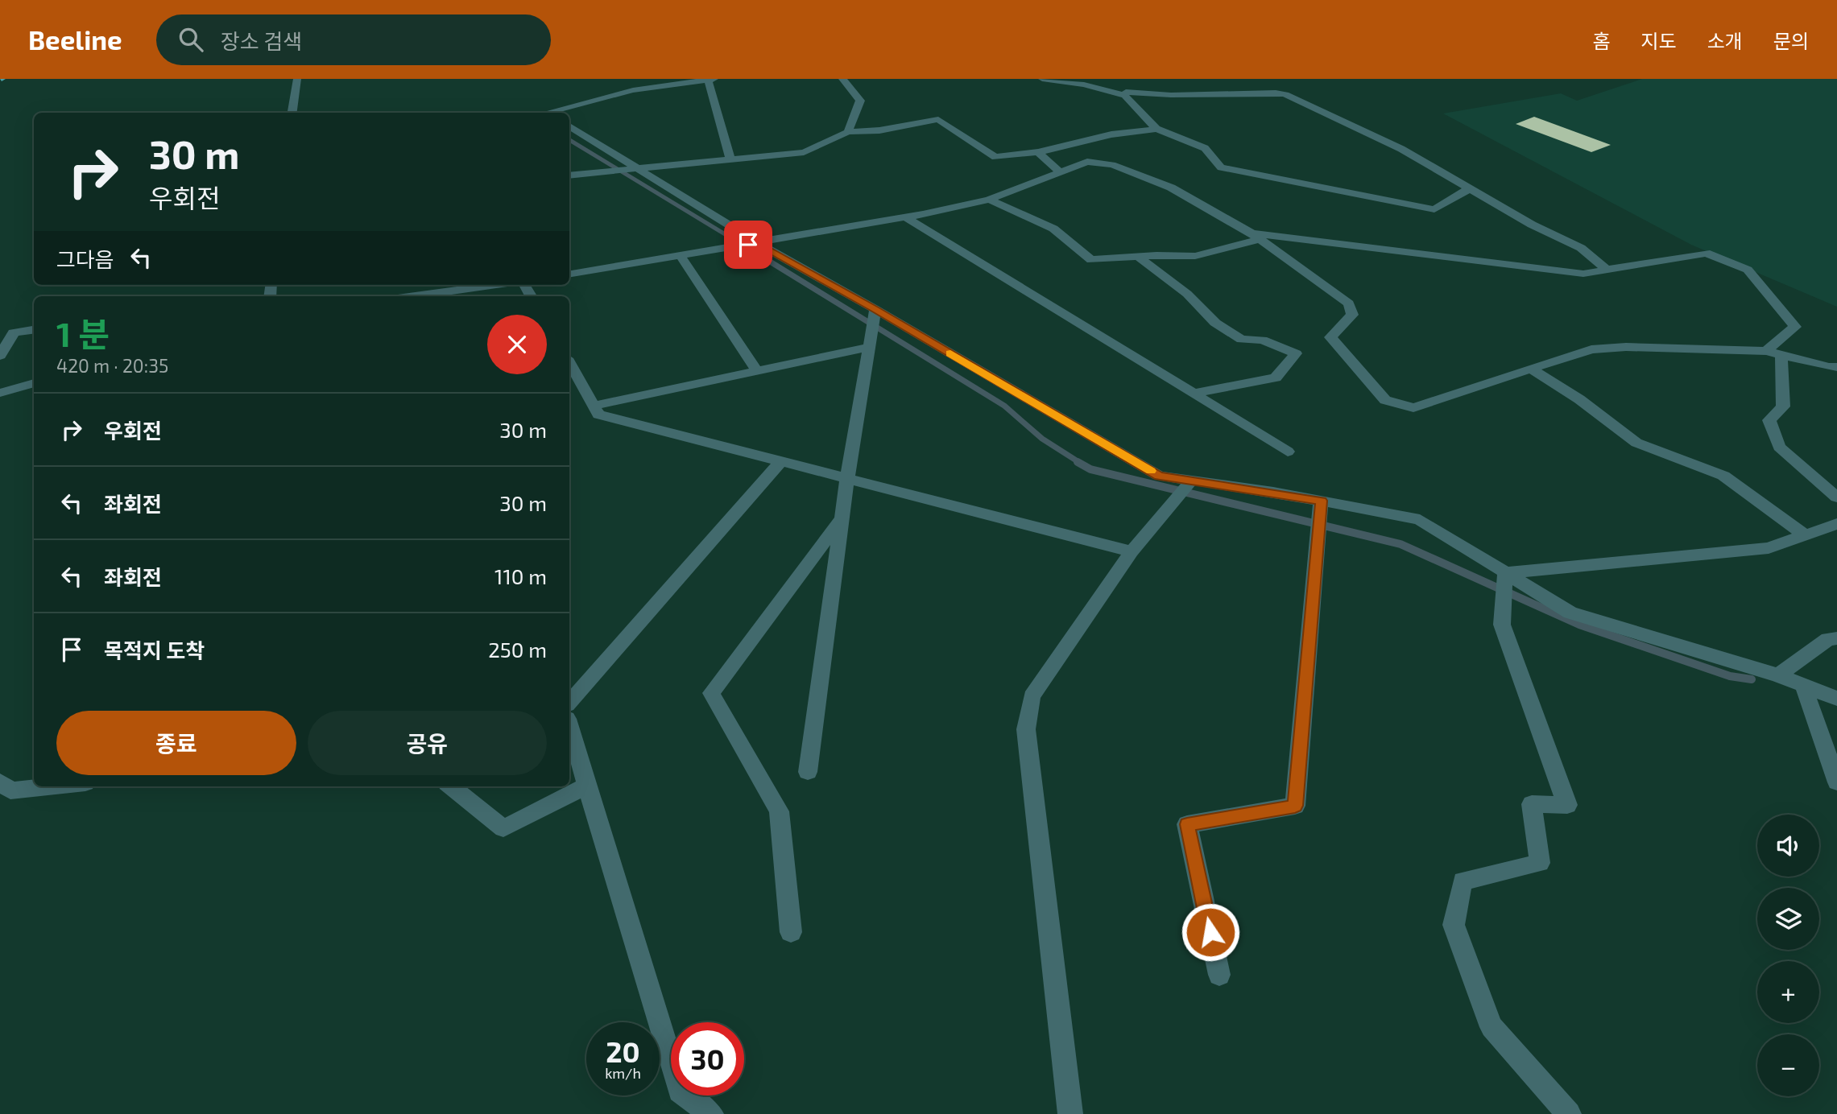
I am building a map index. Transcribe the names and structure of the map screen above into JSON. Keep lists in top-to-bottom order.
{
  "page": {
    "header": "Beeline",
    "search": "장소 검색",
    "nav": [
      "홈",
      "지도",
      "소개",
      "문의"
    ],
    "turn": ["30 m", "우회전"],
    "then": "그다음",
    "heading": ["1 분", "420 m · 20:35"],
    "list": [
      {
        "name": "우회전",
        "value": "30 m"
      },
      {
        "name": "좌회전",
        "value": "30 m"
      },
      {
        "name": "좌회전",
        "value": "110 m"
      },
      {
        "name": "목적지 도착",
        "value": "250 m"
      }
    ],
    "buttons": ["종료", "공유"],
    "map_buttons": ["+", "−"],
    "speed": "20 km/h",
    "limit": "30"
  }
}
